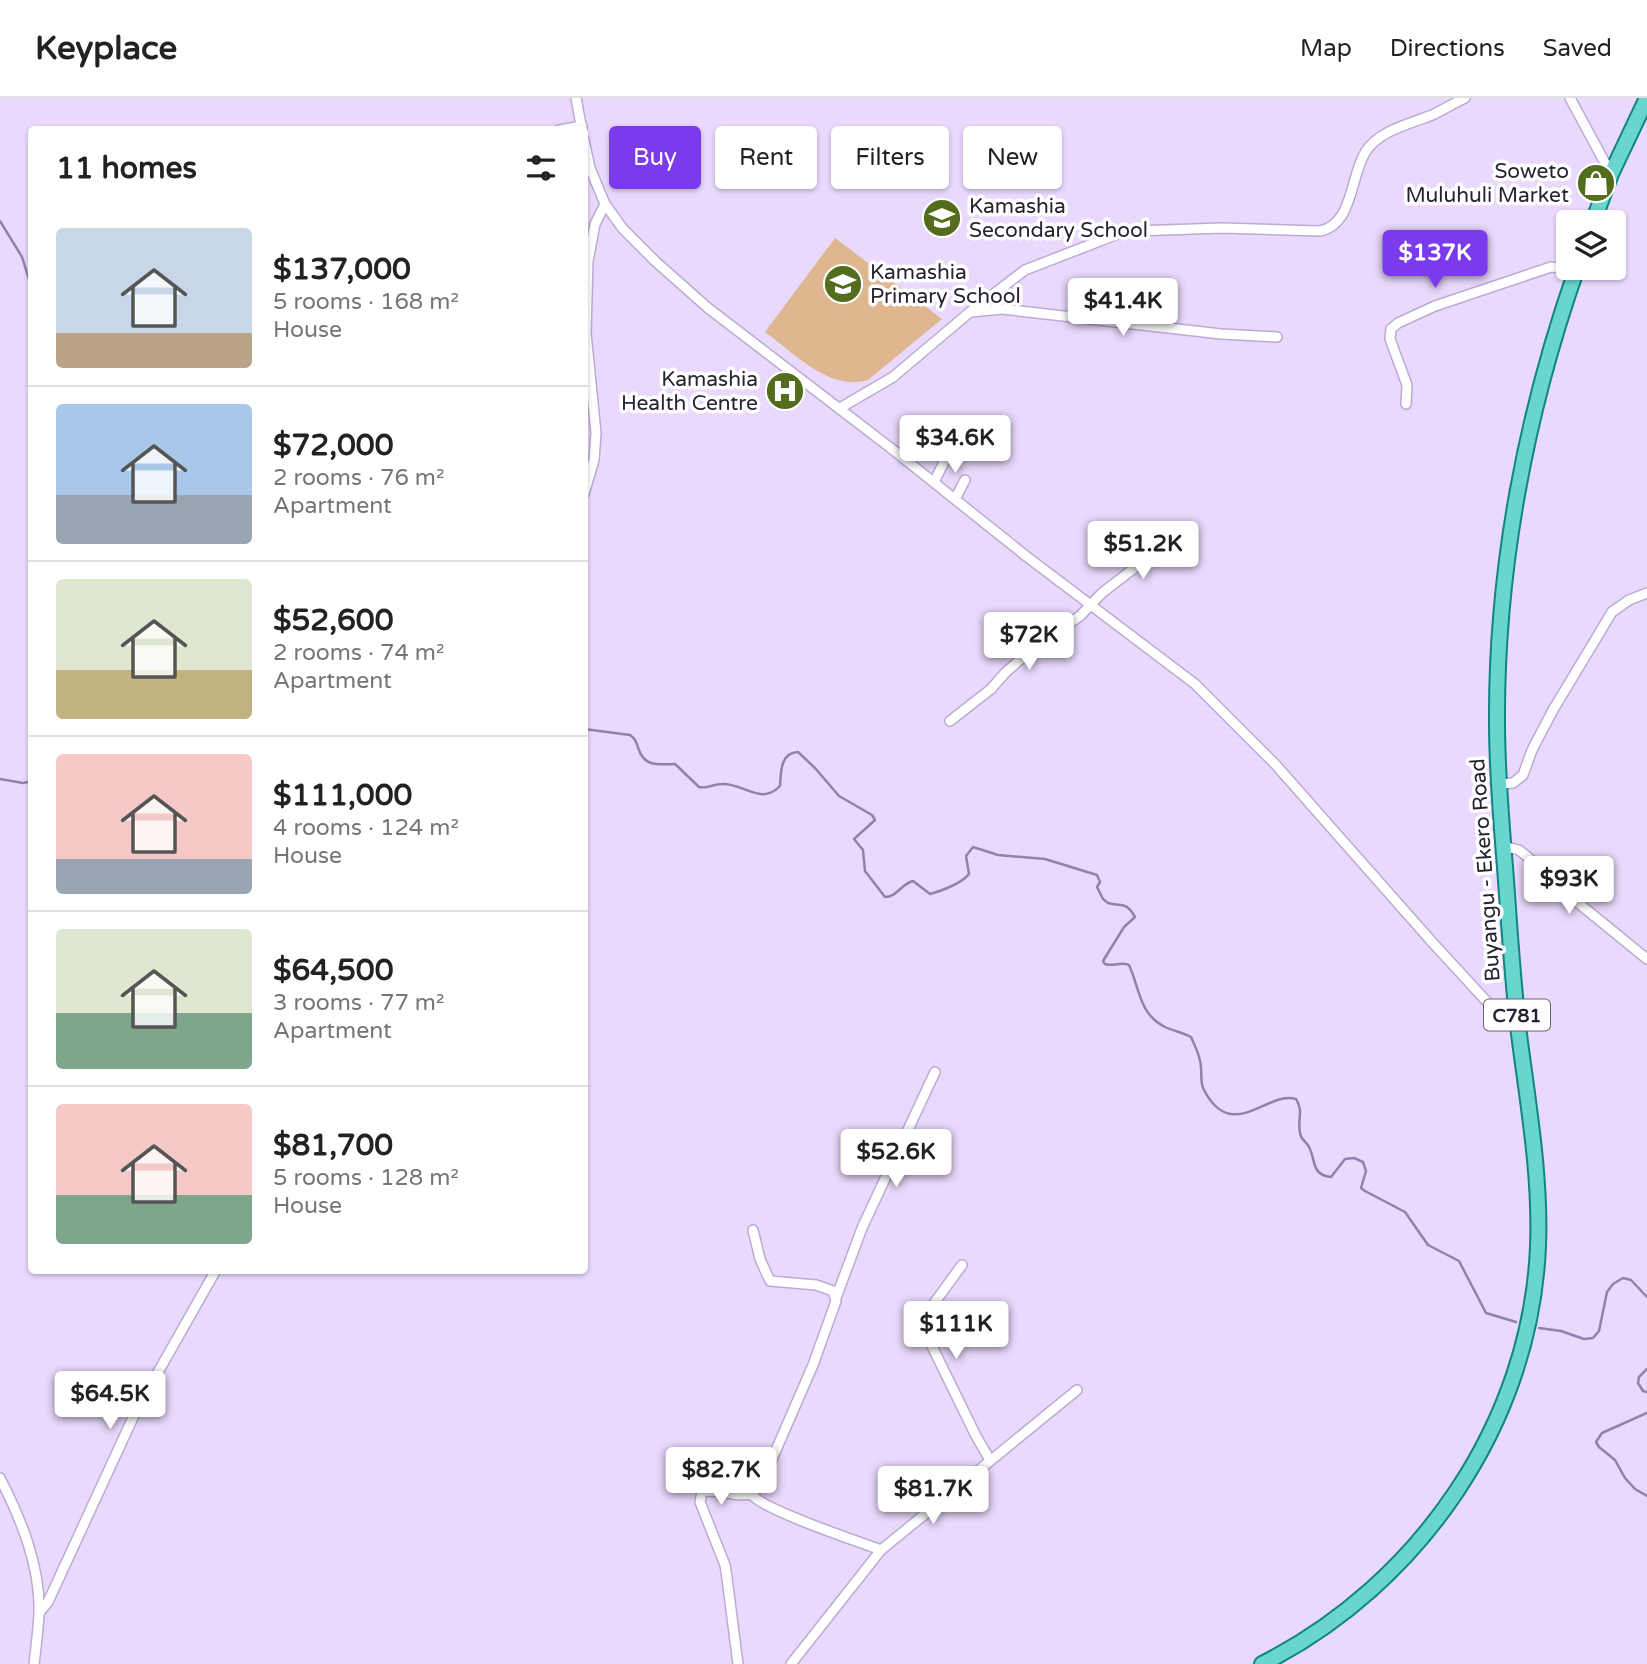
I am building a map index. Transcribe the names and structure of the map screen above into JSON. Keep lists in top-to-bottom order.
{
  "streets": {
    "main road": ["Buyangu - Ekero Road", "C781"]
  },
  "places": {
    "shop": ["Soweto Muluhuli Market"],
    "school or university": ["Kamashia Secondary School", "Kamashia Primary School"],
    "hospital": ["Kamashia Health Centre"]
  },
  "page": {
    "header": "Keyplace",
    "nav": ["Map", "Directions", "Saved"],
    "chip": [
      "Buy",
      "Rent",
      "Filters",
      "New"
    ],
    "heading": "11 homes",
    "list": [
      {
        "name": "$137,000",
        "note": "5 rooms · 168 m² · House"
      },
      {
        "name": "$72,000",
        "note": "2 rooms · 76 m² · Apartment"
      },
      {
        "name": "$52,600",
        "note": "2 rooms · 74 m² · Apartment"
      },
      {
        "name": "$111,000",
        "note": "4 rooms · 124 m² · House"
      },
      {
        "name": "$64,500",
        "note": "3 rooms · 77 m² · Apartment"
      },
      {
        "name": "$81,700",
        "note": "5 rooms · 128 m² · House"
      }
    ],
    "price": [
      "$137K",
      "$41.4K",
      "$34.6K",
      "$51.2K",
      "$72K",
      "$93K",
      "$52.6K",
      "$111K",
      "$64.5K",
      "$82.7K",
      "$81.7K"
    ]
  }
}
